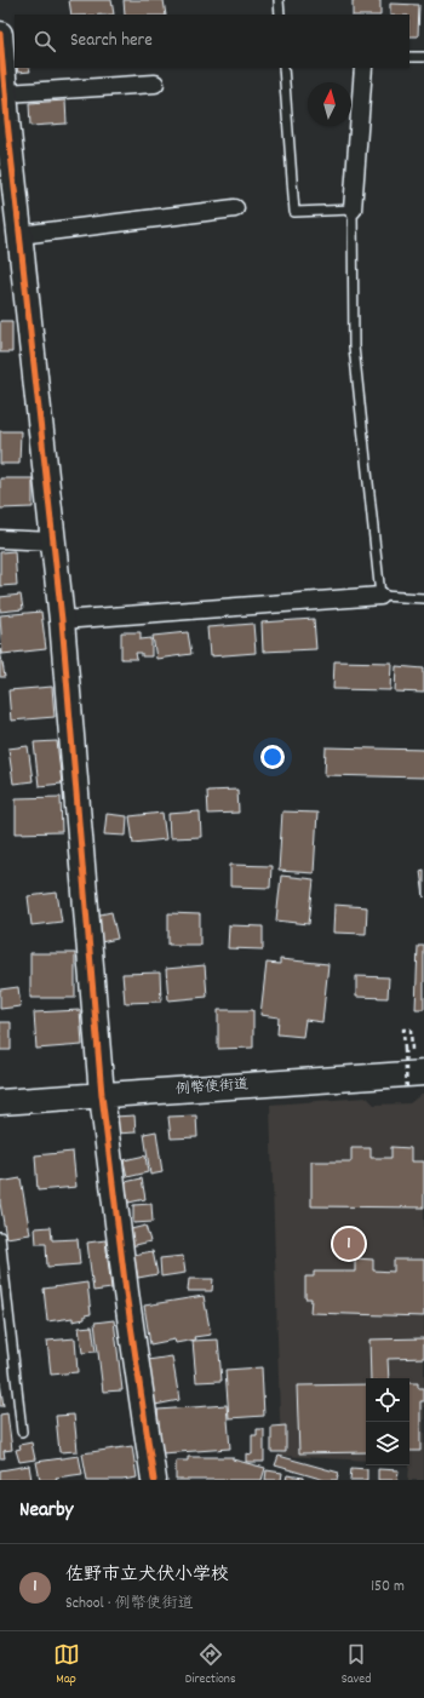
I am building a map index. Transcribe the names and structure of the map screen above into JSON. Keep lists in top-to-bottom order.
{
  "streets": {
    "street": ["例幣使街道"]
  },
  "north": "top",
  "page": {
    "search": "Search here",
    "pins": "1",
    "heading": "Nearby",
    "list": [
      {
        "mark": "1",
        "name": "佐野市立犬伏小学校",
        "note": "School · 例幣使街道",
        "value": "150 m"
      }
    ],
    "nav": ["Map", "Directions", "Saved"]
  }
}
